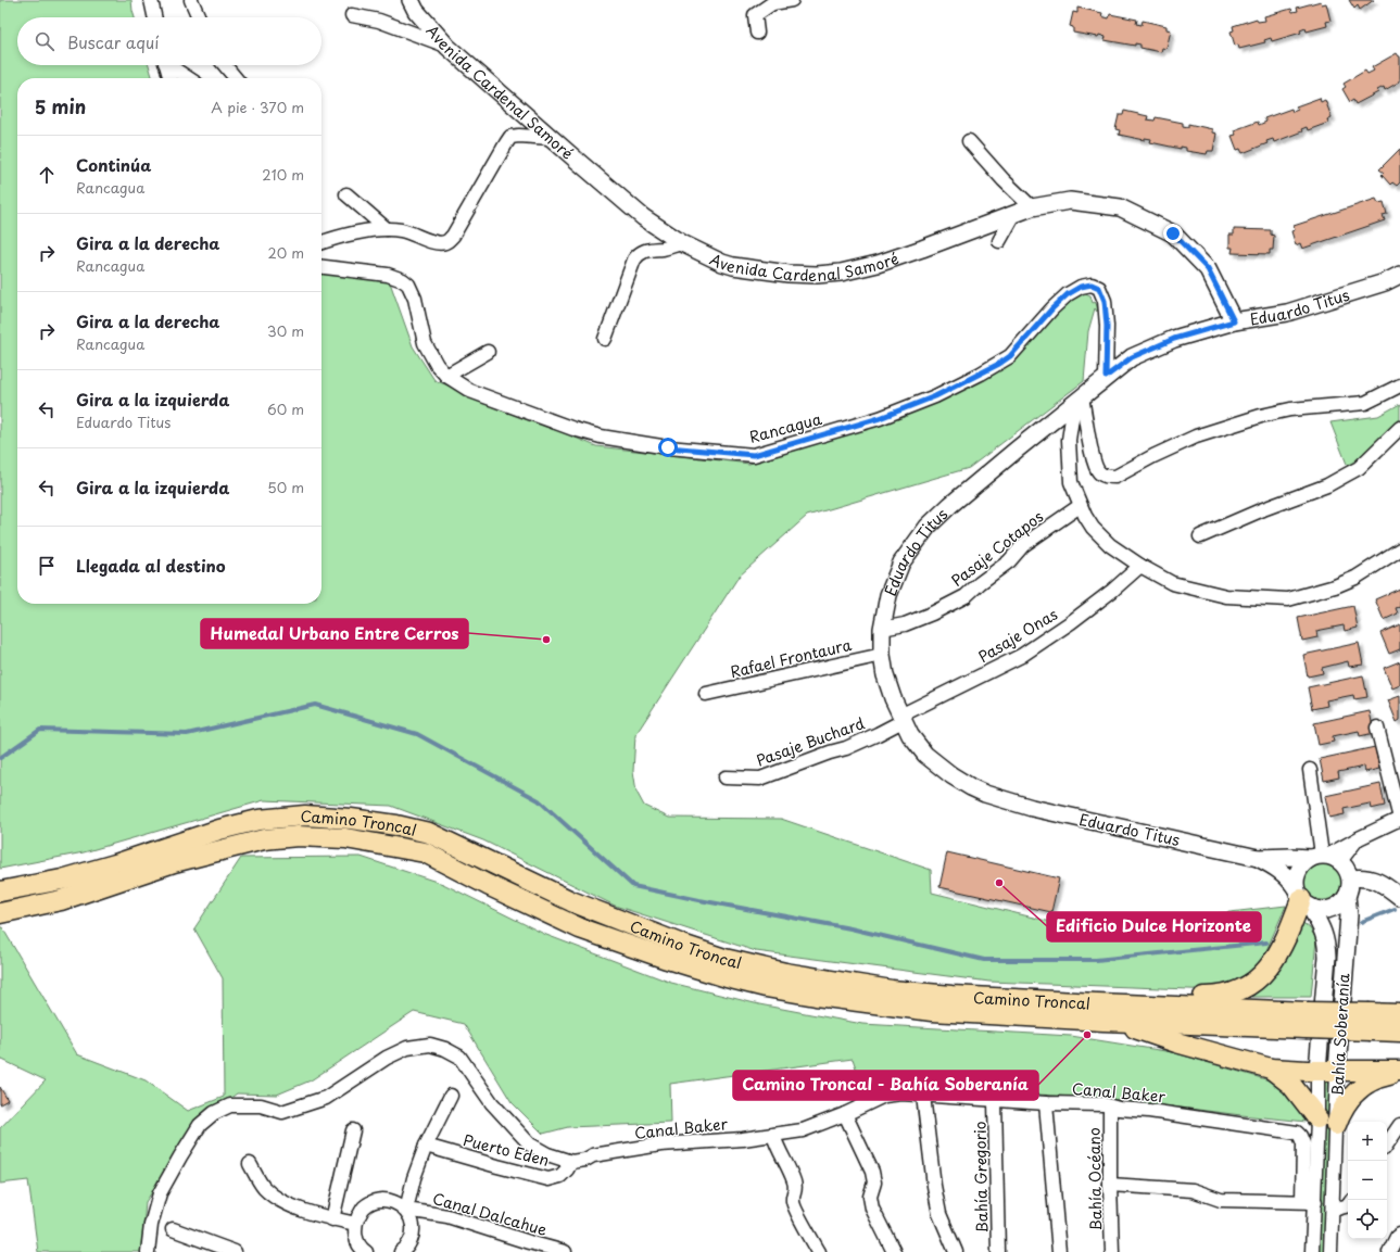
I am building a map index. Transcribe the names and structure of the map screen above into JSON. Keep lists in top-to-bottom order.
{
  "streets": {
    "main road": ["Camino Troncal"],
    "street": [
      "Avenida Cardenal Samoré",
      "Eduardo Titus",
      "Rancagua",
      "Pasaje Cotapos",
      "Pasaje Onas",
      "Rafael Frontaura",
      "Pasaje Buchard",
      "Bahía Soberanía",
      "Canal Baker",
      "Puerto Eden",
      "Bahía Gregorio",
      "Bahía Océano",
      "Canal Dalcahue"
    ]
  },
  "crossings": [
    ["Avenida Cardenal Samoré", "Eduardo Titus"],
    ["Eduardo Titus", "Rancagua"],
    ["Eduardo Titus", "Pasaje Cotapos"],
    ["Eduardo Titus", "Pasaje Onas"],
    ["Eduardo Titus", "Rafael Frontaura"],
    ["Eduardo Titus", "Pasaje Buchard"],
    ["Eduardo Titus", "Bahía Soberanía"],
    ["Pasaje Onas", "Pasaje Buchard"],
    ["Bahía Soberanía", "Canal Baker"],
    ["Canal Baker", "Puerto Eden"],
    ["Canal Baker", "Bahía Gregorio"],
    ["Canal Baker", "Bahía Océano"]
  ],
  "places": ["Humedal Urbano Entre Cerros", "Edificio Dulce Horizonte", "Camino Troncal - Bahía Soberanía"],
  "page": {
    "search": "Buscar aquí",
    "heading": ["5 min", "A pie · 370 m"],
    "list": [
      ["Continúa", "Rancagua", "210 m"],
      ["Gira a la derecha", "Rancagua", "20 m"],
      ["Gira a la derecha", "Rancagua", "30 m"],
      ["Gira a la izquierda", "Eduardo Titus", "60 m"],
      ["Gira a la izquierda", "50 m"],
      "Llegada al destino"
    ],
    "map_buttons": ["+", "−"]
  }
}
